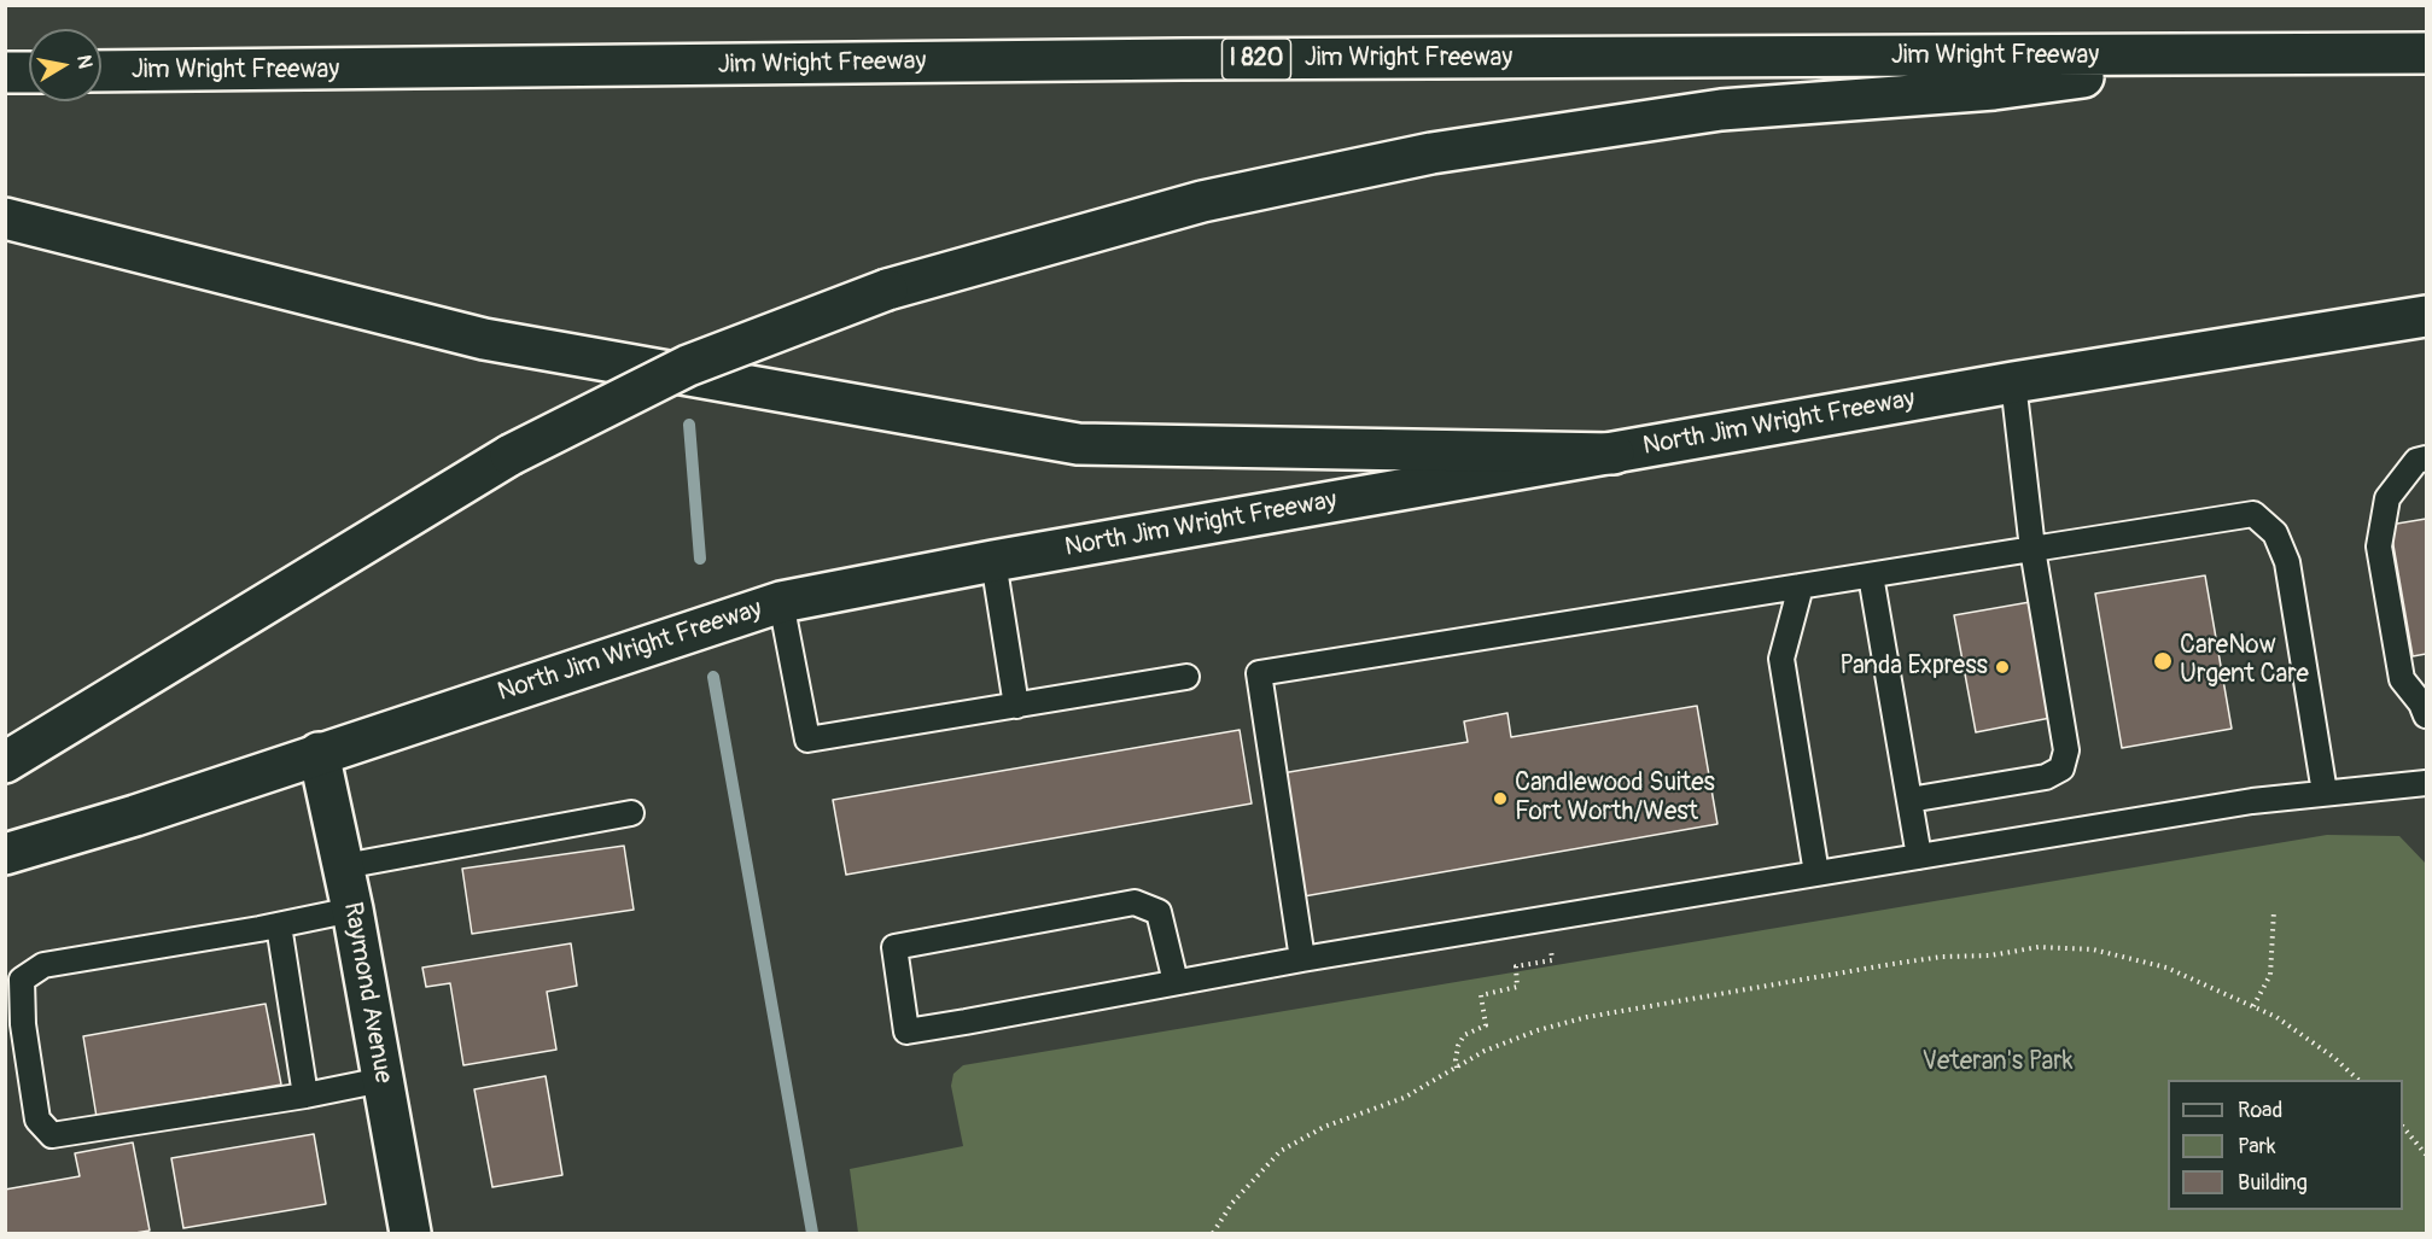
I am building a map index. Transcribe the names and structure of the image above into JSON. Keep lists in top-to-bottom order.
{
  "streets": {
    "main road": [
      "Jim Wright Freeway",
      "I 820",
      "North Jim Wright Freeway",
      "Raymond Avenue"
    ]
  },
  "crossings": [
    ["North Jim Wright Freeway", "Raymond Avenue"]
  ],
  "parks": ["Veteran's Park"],
  "places": ["CareNow Urgent Care", "Panda Express", "Candlewood Suites Fort Worth/West"],
  "legend": ["Road", "Park", "Building"],
  "north": "right"
}
